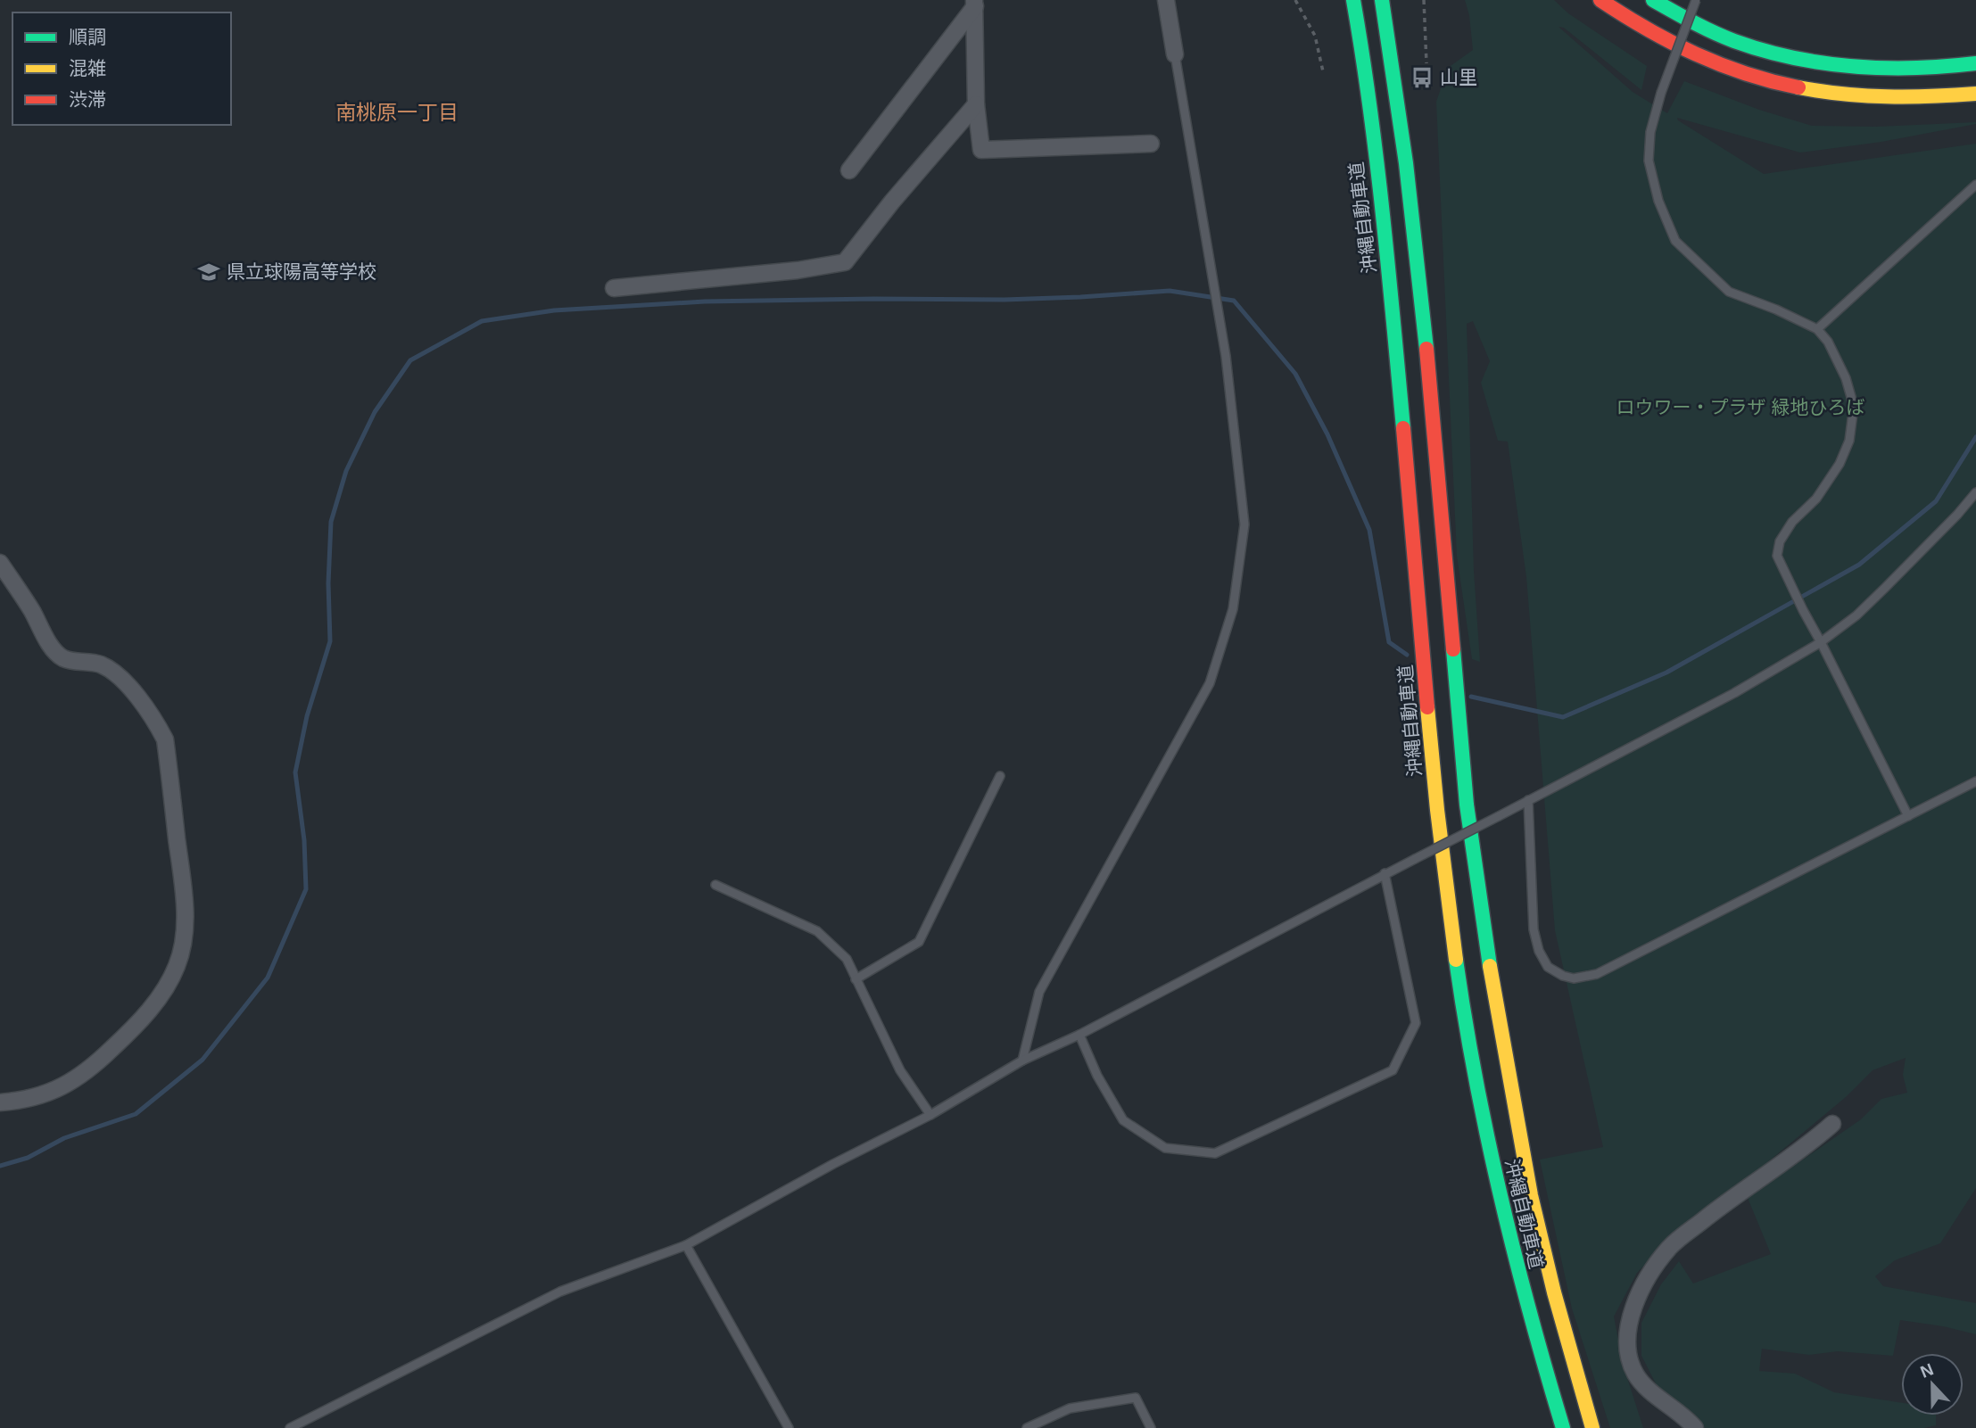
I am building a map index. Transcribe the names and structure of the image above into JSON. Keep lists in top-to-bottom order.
{
  "streets": {
    "main road": ["沖縄自動車道"]
  },
  "districts": ["南桃原一丁目"],
  "parks": ["ロウワー・プラザ 緑地ひろば"],
  "places": {
    "bus stop": ["山里"],
    "school or university": ["県立球陽高等学校"]
  },
  "legend": ["順調", "混雑", "渋滞"],
  "north": "top"
}
